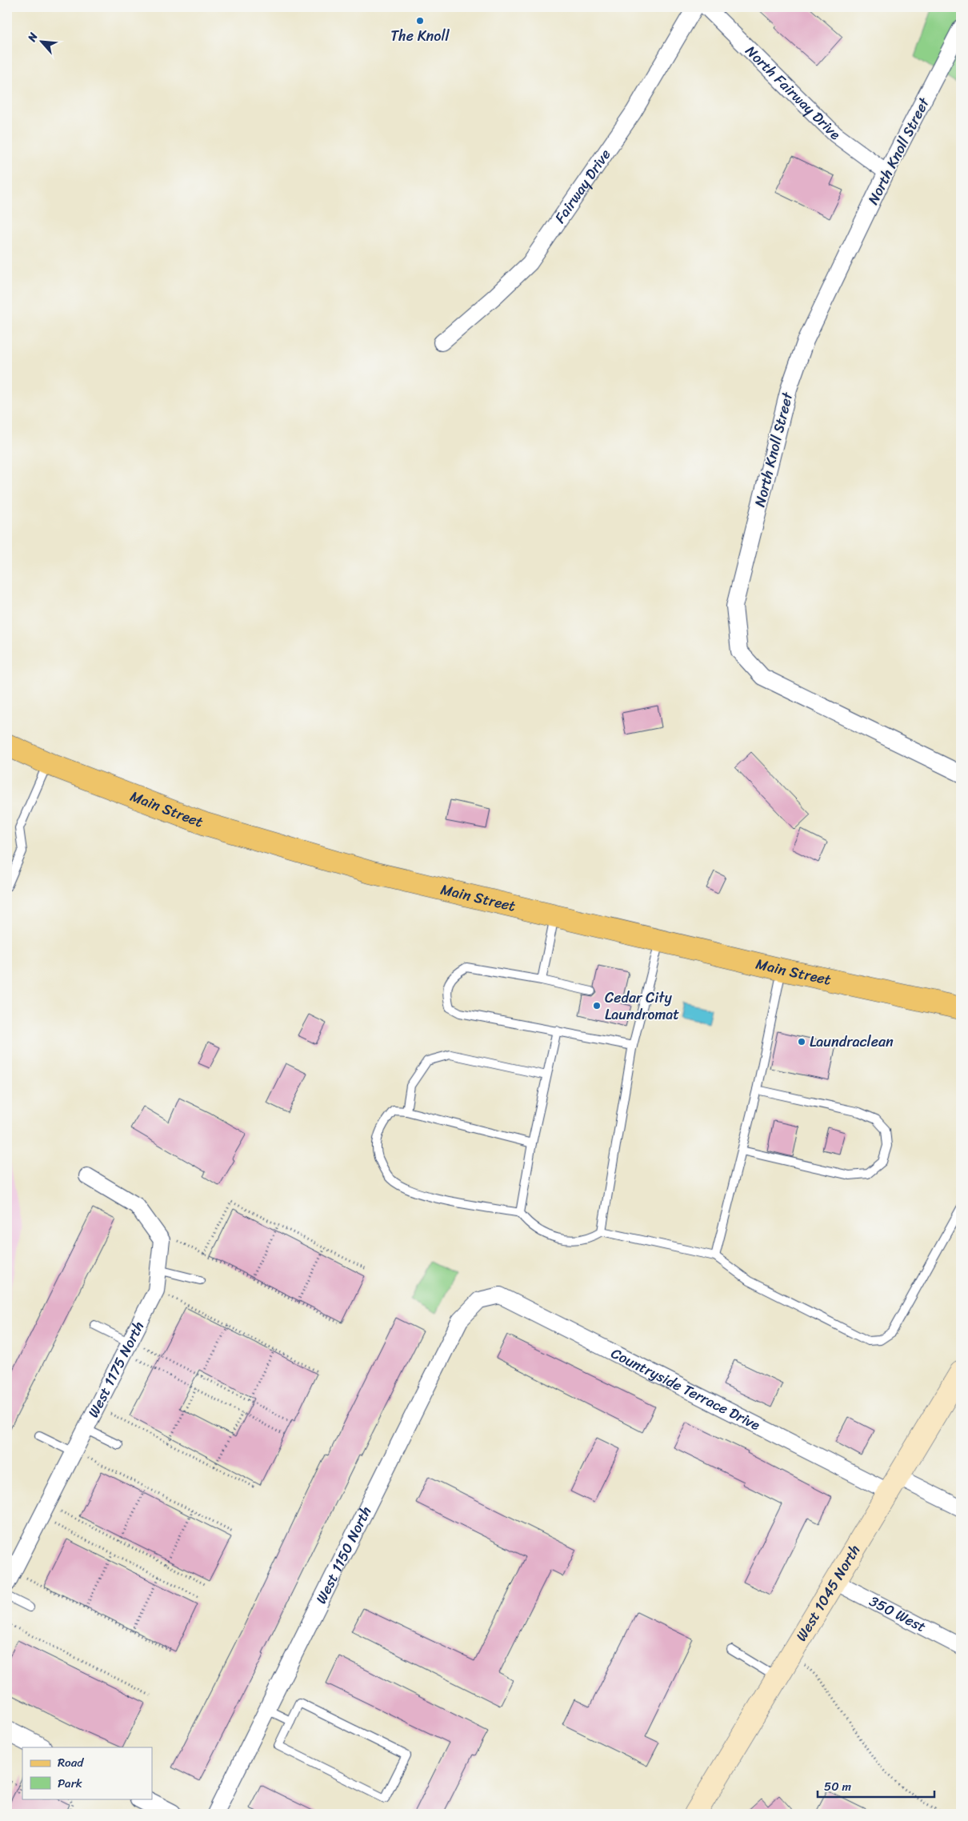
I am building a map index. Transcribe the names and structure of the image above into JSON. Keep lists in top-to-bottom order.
{
  "streets": {
    "main road": ["Main Street", "West 1045 North"],
    "street": [
      "North Fairway Drive",
      "North Knoll Street",
      "Fairway Drive",
      "West 1175 North",
      "Countryside Terrace Drive",
      "West 1150 North",
      "350 West"
    ]
  },
  "crossings": [
    ["North Fairway Drive", "North Knoll Street"],
    ["Countryside Terrace Drive", "West 1150 North"],
    ["Countryside Terrace Drive", "West 1045 North"],
    ["West 1045 North", "350 West"]
  ],
  "places": ["The Knoll", "Cedar City Laundromat", "Laundraclean"],
  "legend": ["Road", "Park"],
  "scale_bar": "50 m",
  "north": "top left"
}
